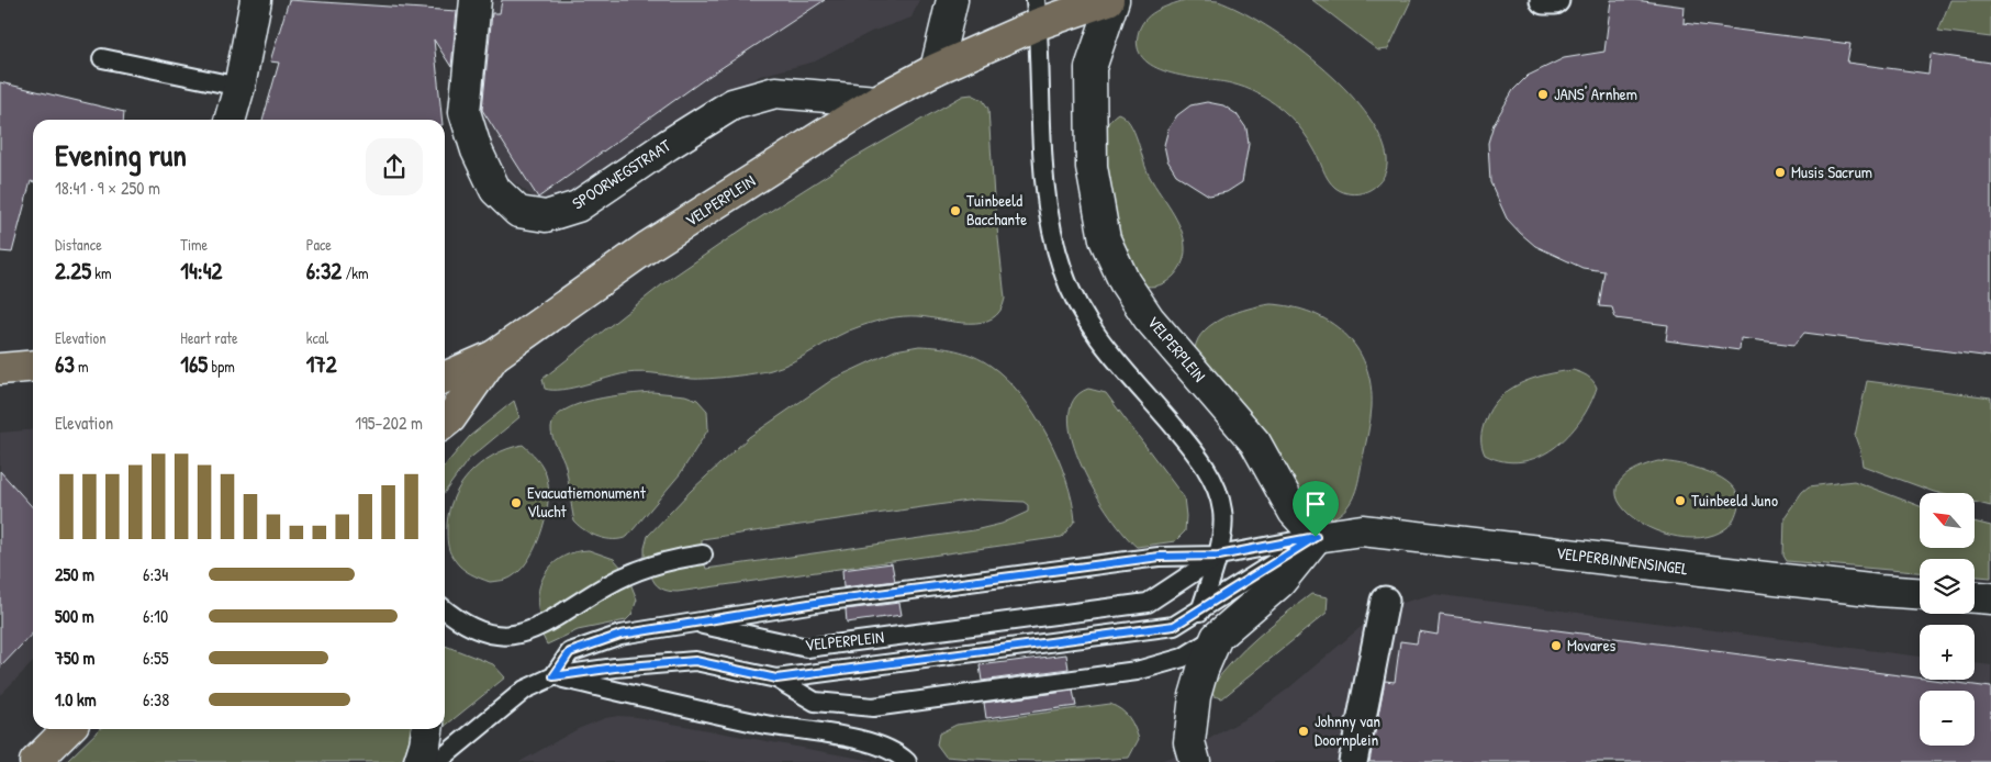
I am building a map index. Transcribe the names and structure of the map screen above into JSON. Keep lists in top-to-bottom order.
{
  "streets": {
    "main road": ["VELPERPLEIN"],
    "street": ["SPOORWEGSTRAAT", "VELPERBINNENSINGEL"]
  },
  "crossings": [
    ["SPOORWEGSTRAAT", "VELPERPLEIN"],
    ["VELPERPLEIN", "VELPERBINNENSINGEL"]
  ],
  "places": [
    "JANS' Arnhem",
    "Musis Sacrum",
    "Tuinbeeld Bacchante",
    "Tuinbeeld Juno",
    "Evacuatiemonument Vlucht",
    "Movares",
    "Johnny van Doornplein"
  ],
  "north": "top left",
  "page": {
    "heading": ["Evening run", "18:41 · 9 × 250 m"],
    "stats": [
      ["Distance", "2.25 km"],
      ["Time", "14:42"],
      ["Pace", "6:32 /km"],
      ["Elevation", "63 m"],
      ["Heart rate", "165 bpm"],
      ["kcal", "172"]
    ],
    "chart": ["Elevation", "195–202 m"],
    "map_buttons": ["+", "−"],
    "list": [
      {
        "name": "250 m",
        "note": "6:34"
      },
      {
        "name": "500 m",
        "note": "6:10"
      },
      {
        "name": "750 m",
        "note": "6:55"
      },
      {
        "name": "1.0 km",
        "note": "6:38"
      }
    ]
  }
}
